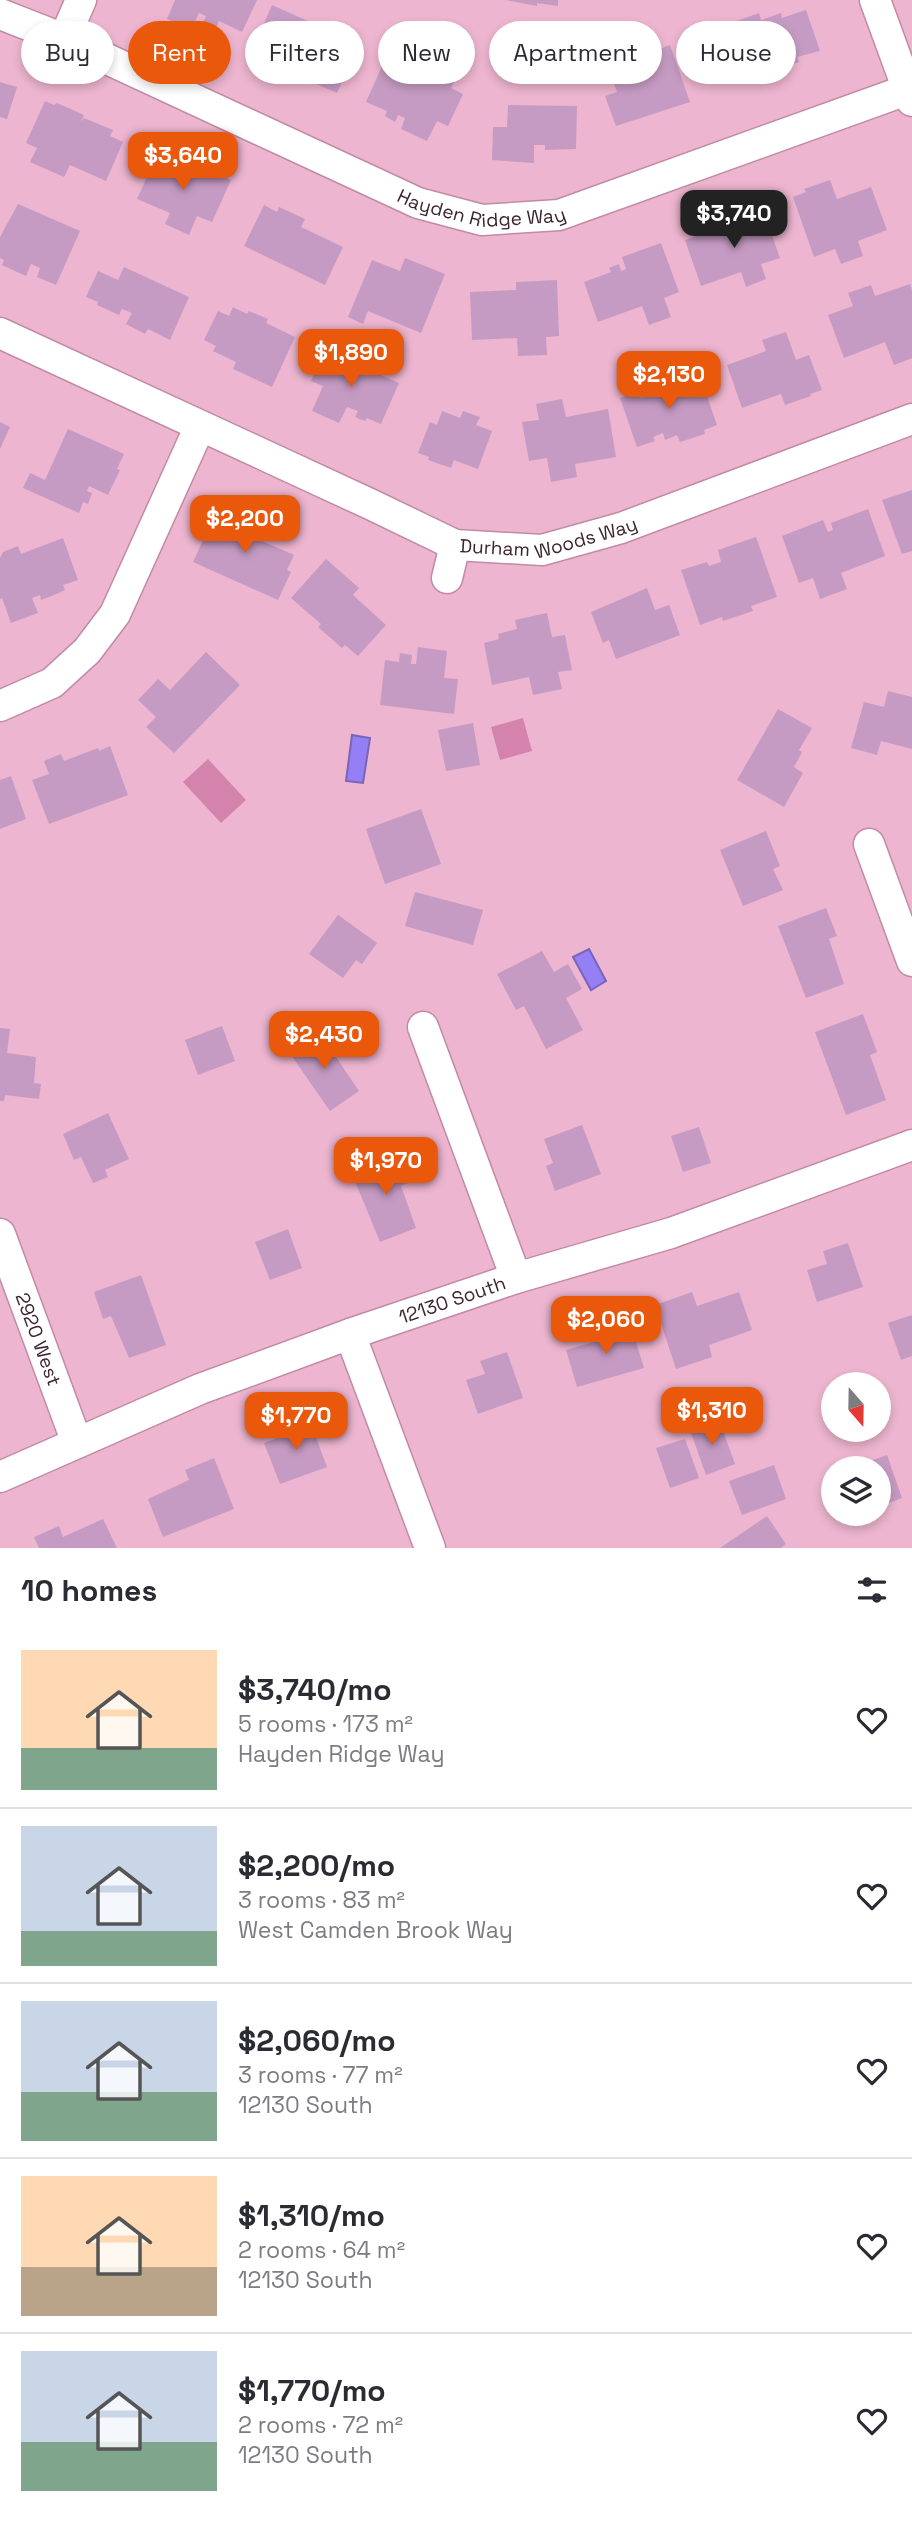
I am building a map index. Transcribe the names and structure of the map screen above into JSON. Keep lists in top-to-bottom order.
{
  "streets": {
    "street": [
      "Hayden Ridge Way",
      "Durham Woods Way",
      "12130 South",
      "2920 West"
    ]
  },
  "crossings": [
    ["12130 South", "2920 West"]
  ],
  "north": "bottom",
  "page": {
    "chip": [
      "Buy",
      "Rent",
      "Filters",
      "New",
      "Apartment",
      "House"
    ],
    "price": [
      "$3,640",
      "$3,740",
      "$1,890",
      "$2,130",
      "$2,200",
      "$2,430",
      "$1,970",
      "$2,060",
      "$1,310",
      "$1,770"
    ],
    "heading": "10 homes",
    "list": [
      {
        "name": "$3,740/mo",
        "note": "5 rooms · 173 m² · Hayden Ridge Way"
      },
      {
        "name": "$2,200/mo",
        "note": "3 rooms · 83 m² · West Camden Brook Way"
      },
      {
        "name": "$2,060/mo",
        "note": "3 rooms · 77 m² · 12130 South"
      },
      {
        "name": "$1,310/mo",
        "note": "2 rooms · 64 m² · 12130 South"
      },
      {
        "name": "$1,770/mo",
        "note": "2 rooms · 72 m² · 12130 South"
      }
    ]
  }
}
